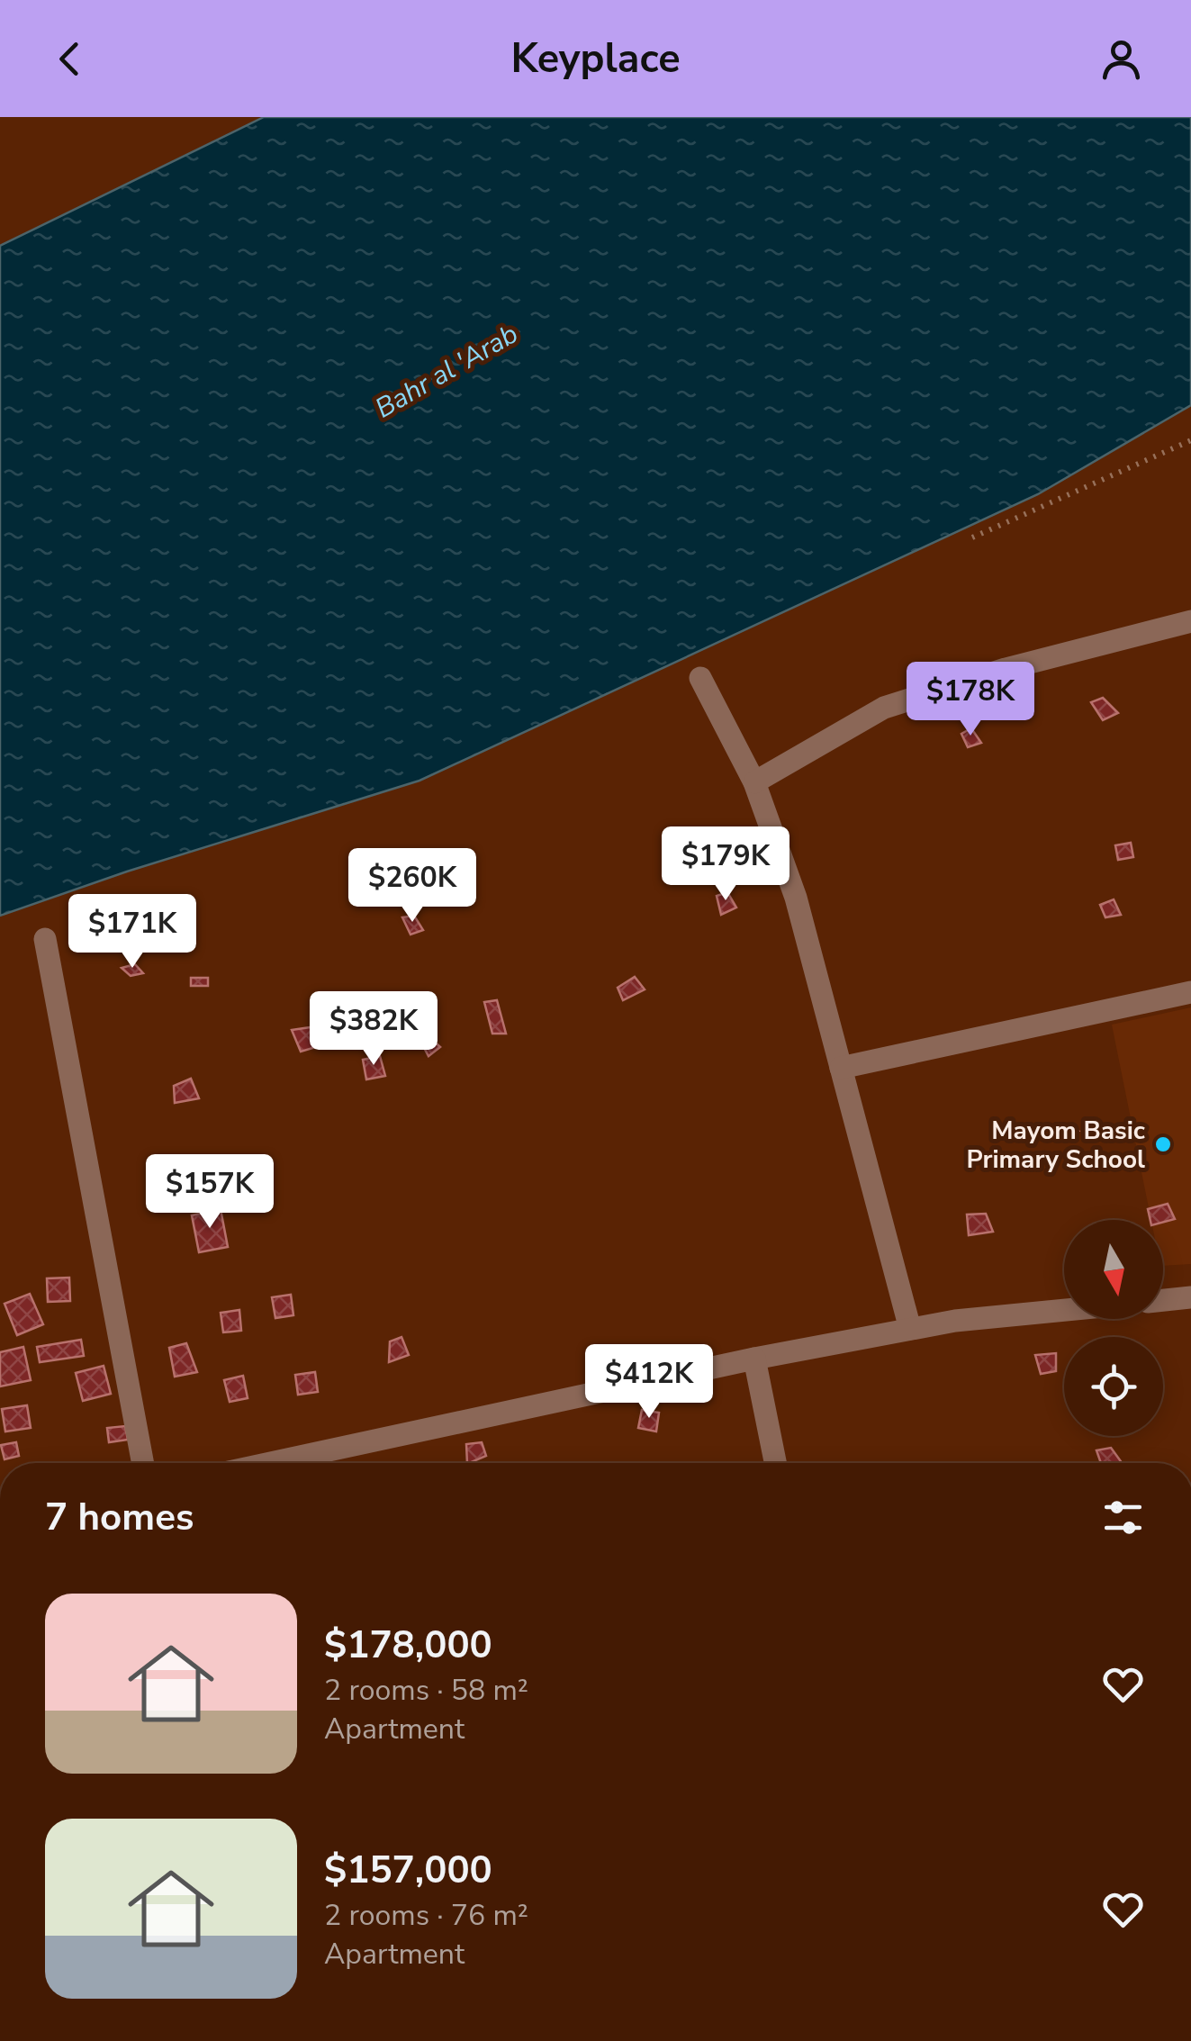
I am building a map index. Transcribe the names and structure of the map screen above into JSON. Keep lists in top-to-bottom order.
{
  "water": ["Bahr al 'Arab"],
  "places": ["Mayom Basic Primary School"],
  "north": "bottom",
  "page": {
    "header": "Keyplace",
    "price": [
      "$178K",
      "$179K",
      "$260K",
      "$171K",
      "$382K",
      "$157K",
      "$412K"
    ],
    "heading": "7 homes",
    "list": [
      {
        "name": "$178,000",
        "note": "2 rooms · 58 m² · Apartment"
      },
      {
        "name": "$157,000",
        "note": "2 rooms · 76 m² · Apartment"
      }
    ]
  }
}
